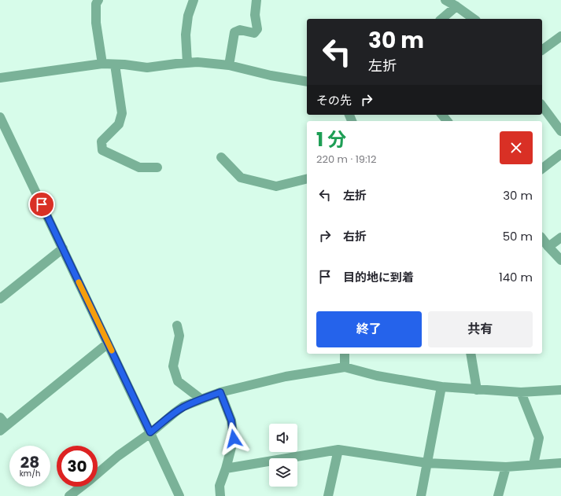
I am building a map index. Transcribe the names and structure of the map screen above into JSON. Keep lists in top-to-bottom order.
{
  "page": {
    "turn": ["30 m", "左折"],
    "then": "その先",
    "heading": ["1 分", "220 m · 19:12"],
    "list": [
      {
        "name": "左折",
        "value": "30 m"
      },
      {
        "name": "右折",
        "value": "50 m"
      },
      {
        "name": "目的地に到着",
        "value": "140 m"
      }
    ],
    "buttons": ["終了", "共有"],
    "speed": "28 km/h",
    "limit": "30"
  }
}
